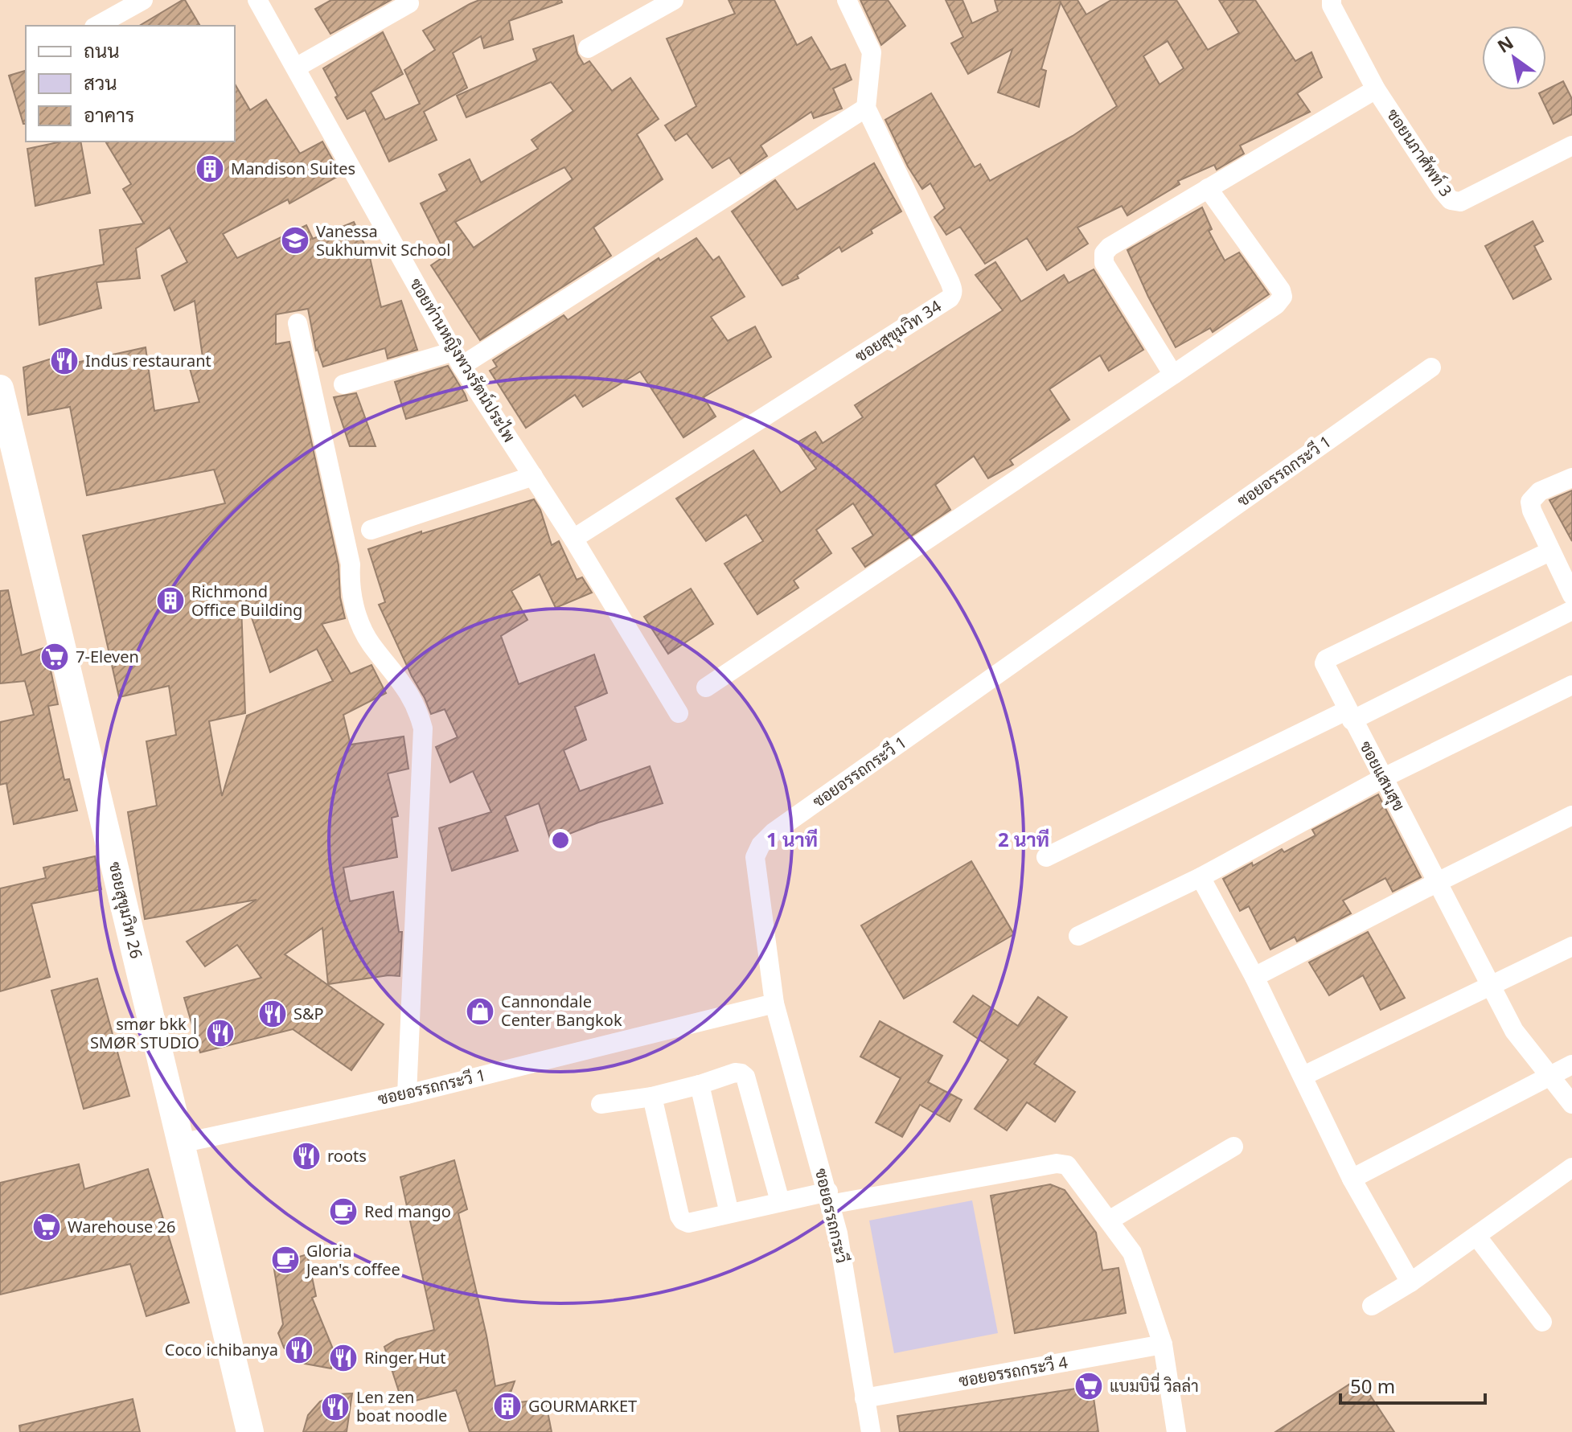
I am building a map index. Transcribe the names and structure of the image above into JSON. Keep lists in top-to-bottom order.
{
  "streets": {
    "street": [
      "ซอยนภาศัพท์ 3",
      "ซอยสุขุมวิท 34",
      "ซอยท่านหญิงพวงรัตน์ประไพ",
      "ซอยอรรถกระวี 1",
      "ซอยแสนสุข",
      "ซอยสุขุมวิท 26",
      "ซอยอรรถกระวี",
      "ซอยอรรถกระวี 4"
    ]
  },
  "crossings": [
    ["ซอยสุขุมวิท 34", "ซอยท่านหญิงพวงรัตน์ประไพ"],
    ["ซอยอรรถกระวี 1", "ซอยสุขุมวิท 26"],
    ["ซอยอรรถกระวี 1", "ซอยอรรถกระวี"],
    ["ซอยอรรถกระวี", "ซอยอรรถกระวี 4"]
  ],
  "places": {
    "building": ["Mandison Suites", "Richmond Office Building", "GOURMARKET"],
    "school or university": ["Vanessa Sukhumvit School"],
    "restaurant": [
      "Indus restaurant",
      "S&P",
      "smør bkk | SMØR STUDIO",
      "roots",
      "Coco ichibanya",
      "Ringer Hut",
      "Len zen boat noodle"
    ],
    "supermarket": ["7-Eleven", "Warehouse 26", "แบมบินี่ วิลล่า"],
    "shop": ["Cannondale Center Bangkok"],
    "cafe": ["Red mango", "Gloria Jean's coffee"]
  },
  "legend": ["ถนน", "สวน", "อาคาร"],
  "scale_bar": "50 m",
  "north": "top left",
  "rings": ["1 นาที", "2 นาที"]
}
